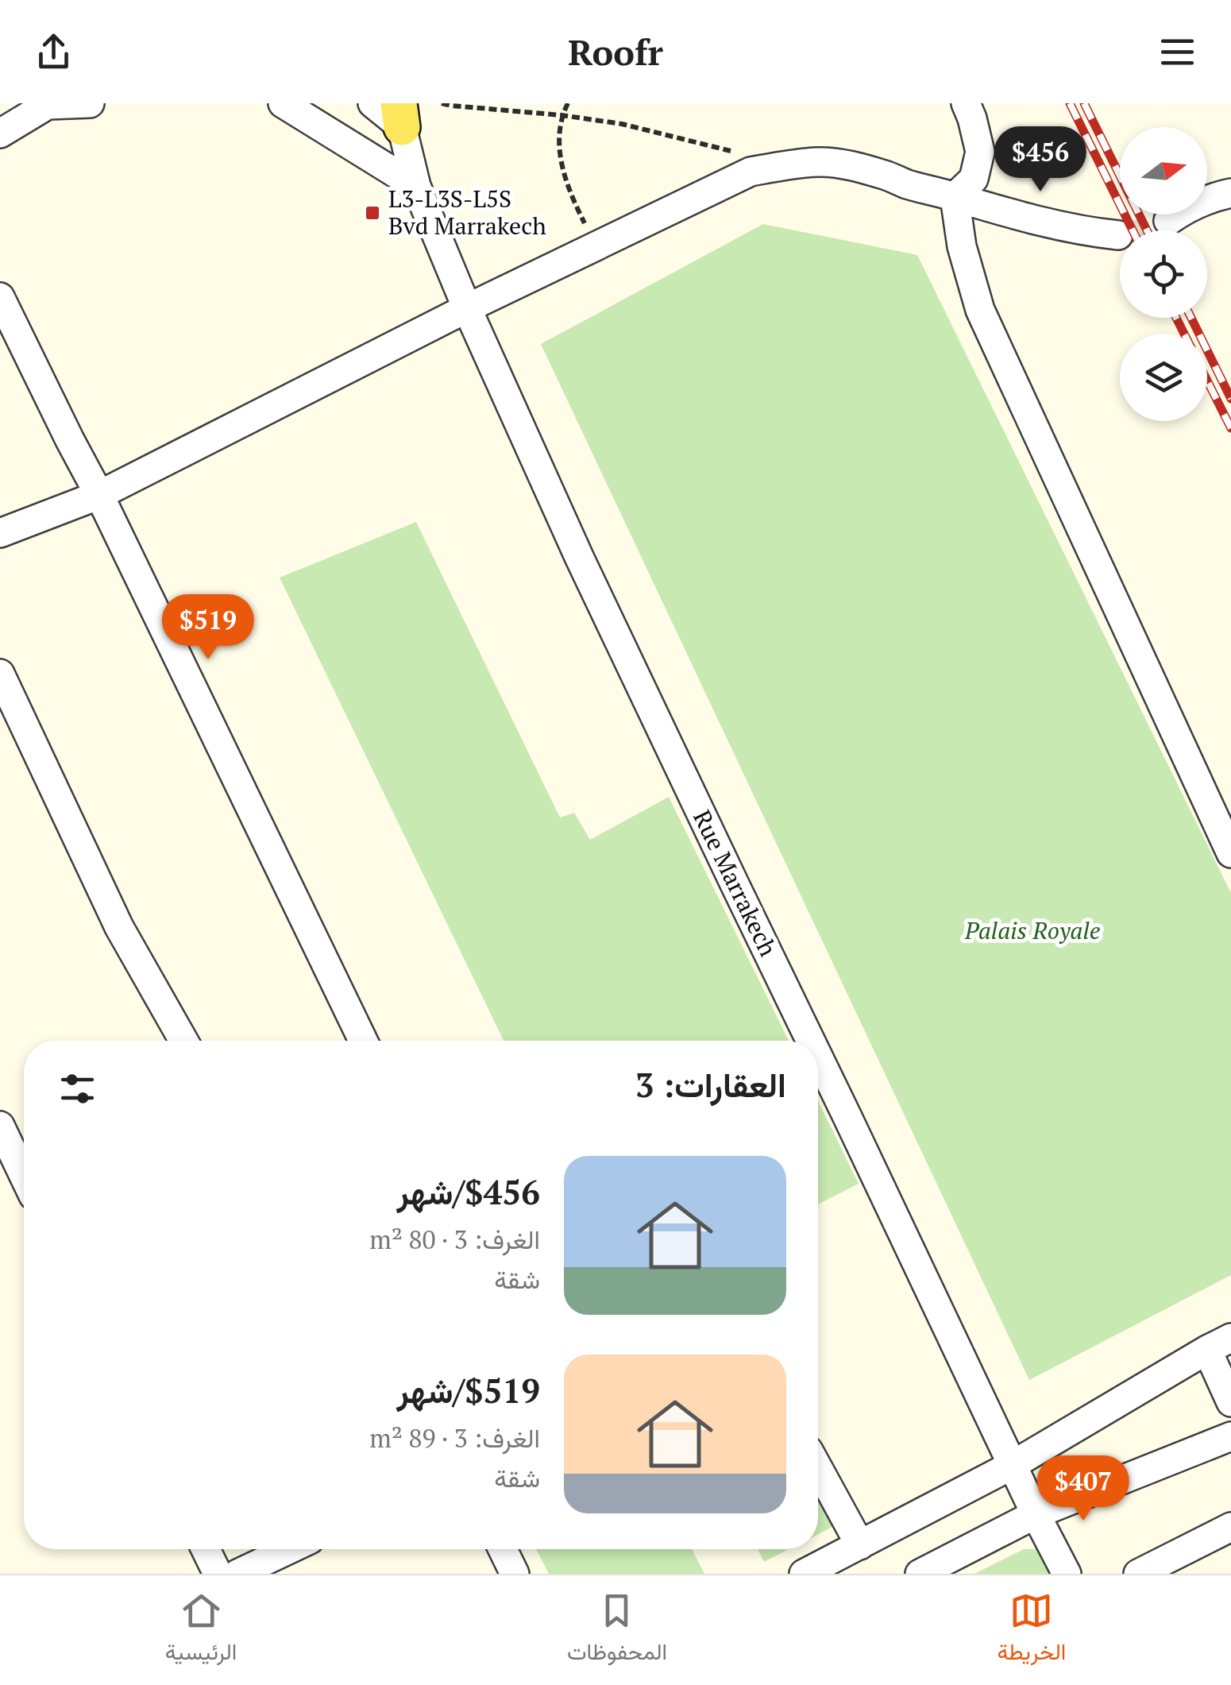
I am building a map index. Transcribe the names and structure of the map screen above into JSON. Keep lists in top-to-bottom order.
{
  "streets": {
    "street": ["Rue Marrakech"]
  },
  "parks": ["Palais Royale"],
  "places": {
    "transit": ["L3-L3S-L5S Bvd Marrakech"]
  },
  "north": "right",
  "page": {
    "header": "Roofr",
    "price": ["$456", "$519", "$407"],
    "heading": "العقارات: 3",
    "list": [
      {
        "name": "$456/شهر",
        "note": "الغرف: 3 · 80 m² · شقة"
      },
      {
        "name": "$519/شهر",
        "note": "الغرف: 3 · 89 m² · شقة"
      }
    ],
    "tabs": ["الخريطة", "المحفوظات", "الرئيسية"]
  }
}
